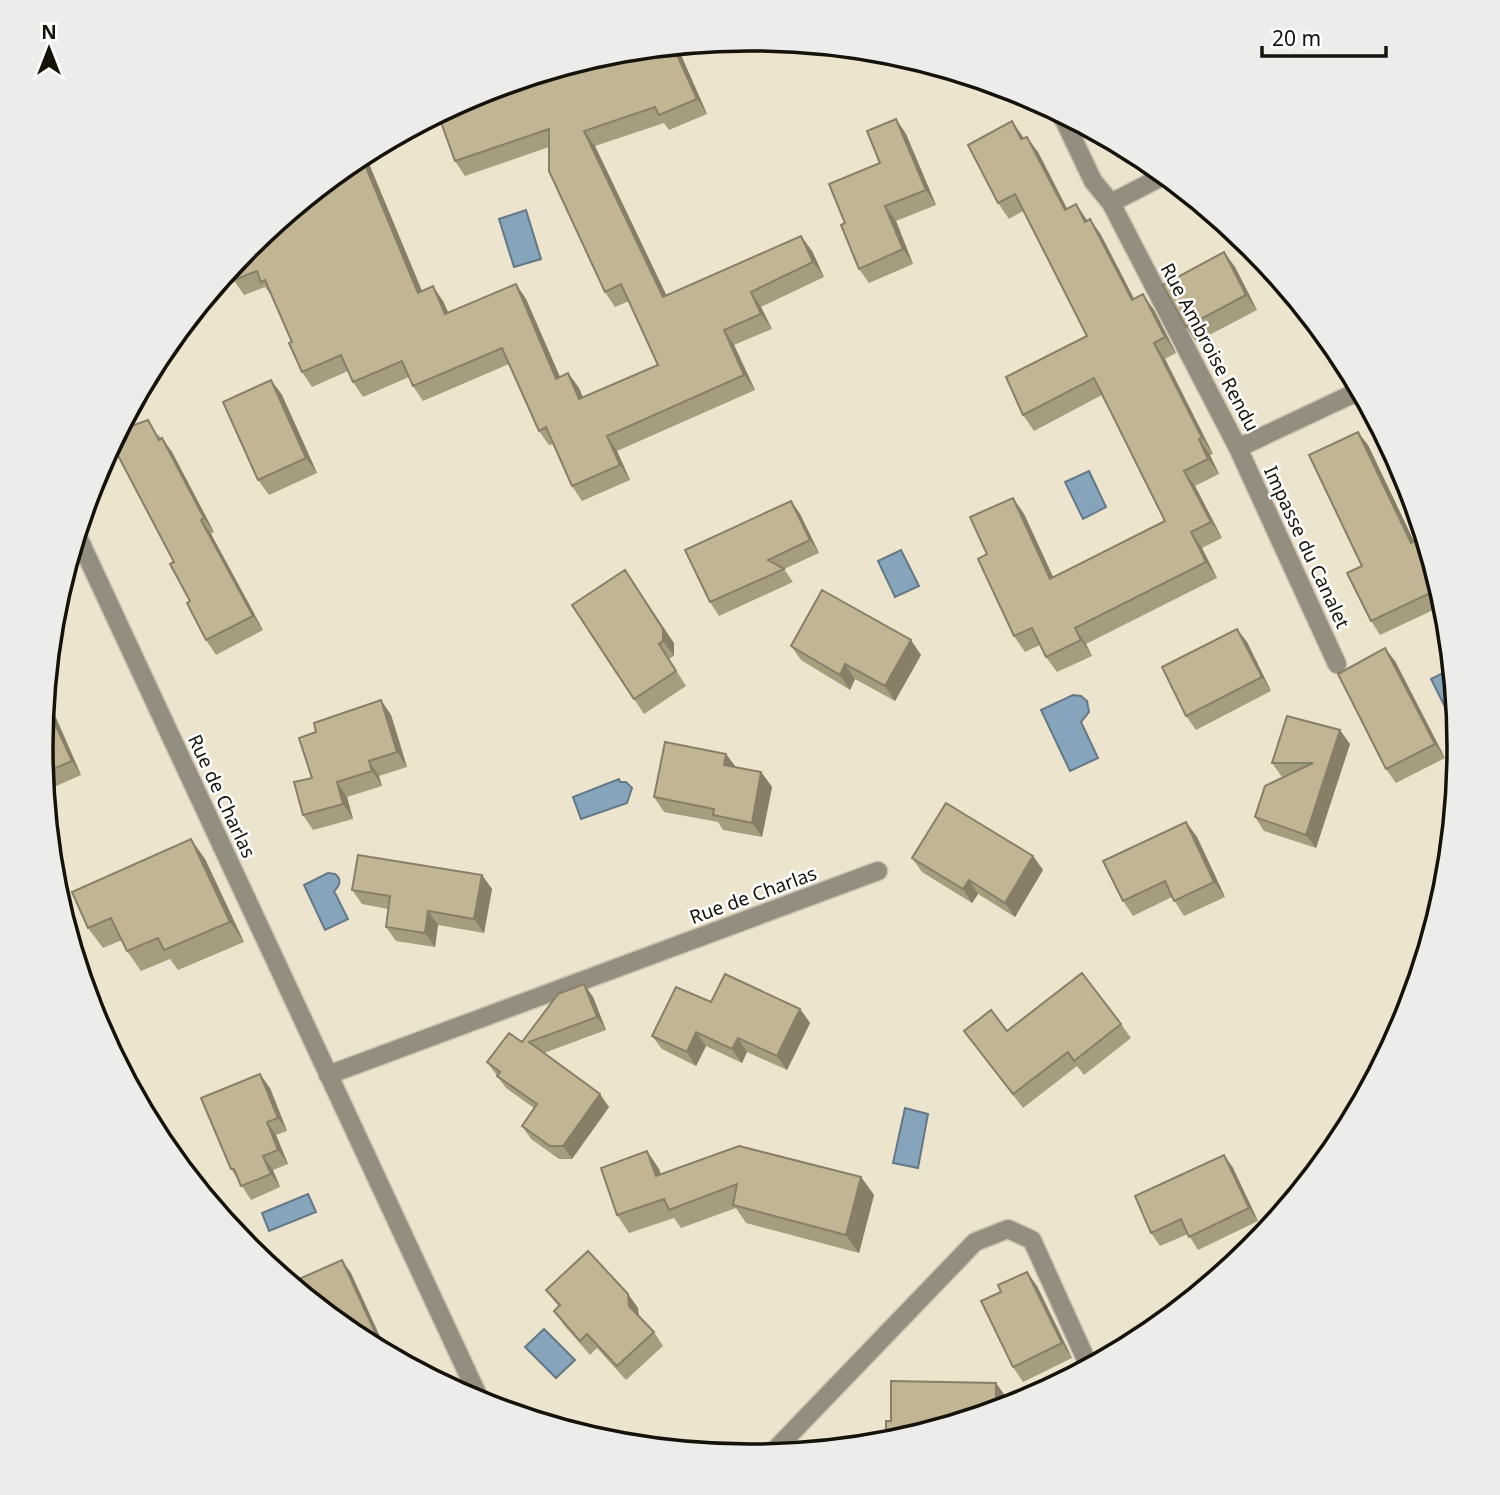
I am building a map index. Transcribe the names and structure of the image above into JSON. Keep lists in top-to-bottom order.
{
  "streets": {
    "street": ["Rue Ambroise Rendu", "Impasse du Canalet", "Rue de Charlas"]
  },
  "crossings": [
    ["Rue Ambroise Rendu", "Impasse du Canalet"]
  ],
  "scale_bar": "20 m",
  "north": "top"
}
